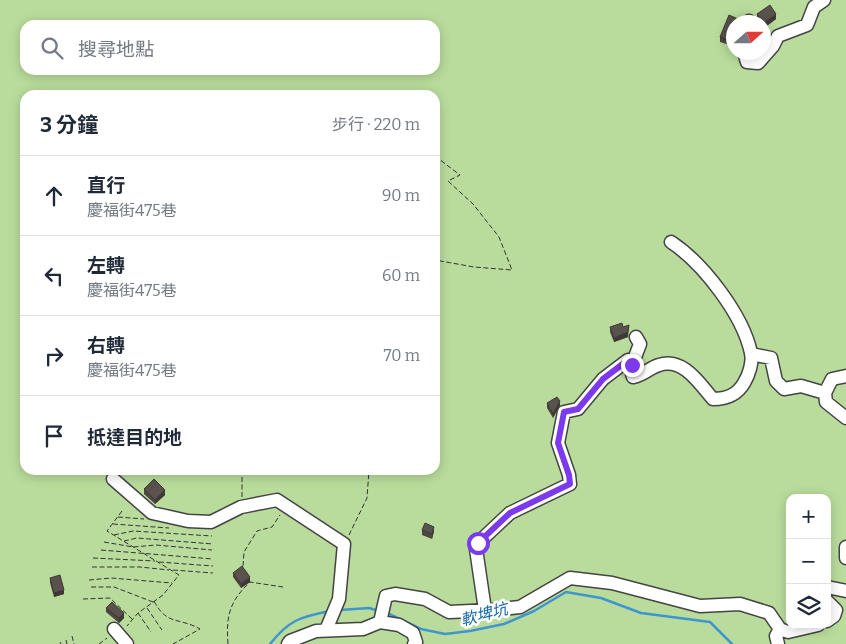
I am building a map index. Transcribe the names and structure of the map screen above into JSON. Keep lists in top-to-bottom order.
{
  "water": ["軟埤坑"],
  "north": "right",
  "page": {
    "search": "搜尋地點",
    "heading": ["3 分鐘", "步行 · 220 m"],
    "list": [
      ["直行", "慶福街475巷", "90 m"],
      ["左轉", "慶福街475巷", "60 m"],
      ["右轉", "慶福街475巷", "70 m"],
      "抵達目的地"
    ],
    "map_buttons": ["+", "−"]
  }
}
